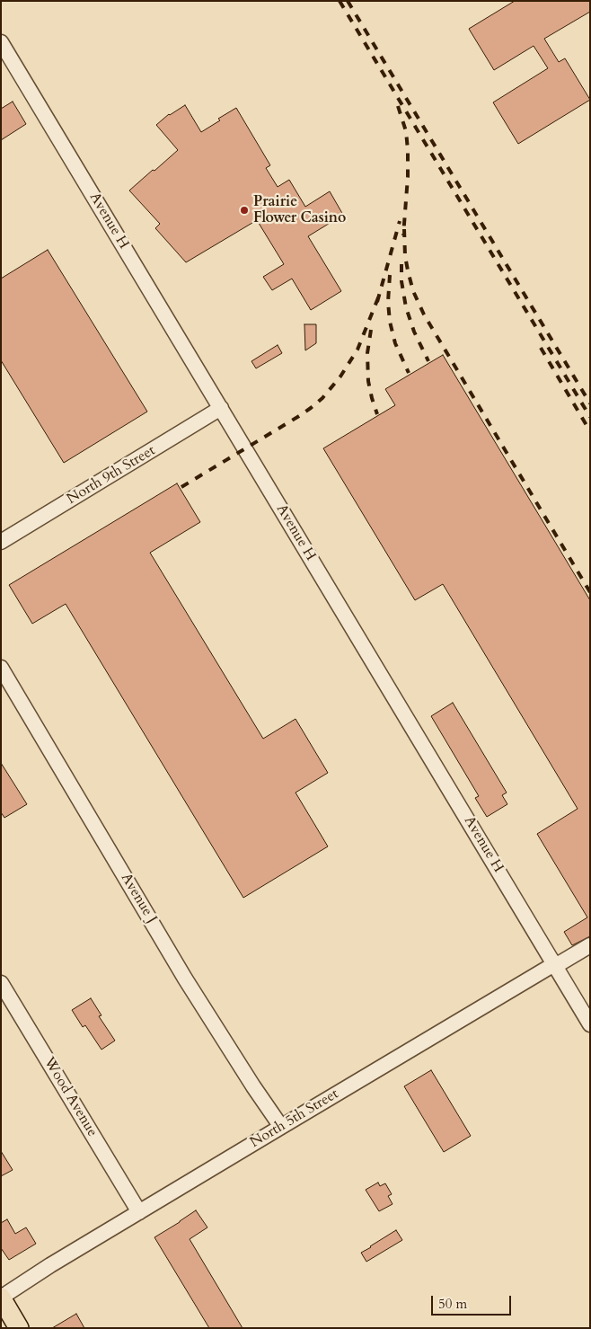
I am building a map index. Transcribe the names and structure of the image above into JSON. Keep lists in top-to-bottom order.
{
  "streets": {
    "street": [
      "Avenue H",
      "North 9th Street",
      "Avenue J",
      "Wood Avenue",
      "North 5th Street"
    ]
  },
  "crossings": [
    ["Avenue H", "North 9th Street"],
    ["Avenue H", "North 5th Street"],
    ["Avenue J", "North 5th Street"],
    ["Wood Avenue", "North 5th Street"]
  ],
  "places": ["Prairie Flower Casino"],
  "scale_bar": "50 m"
}
